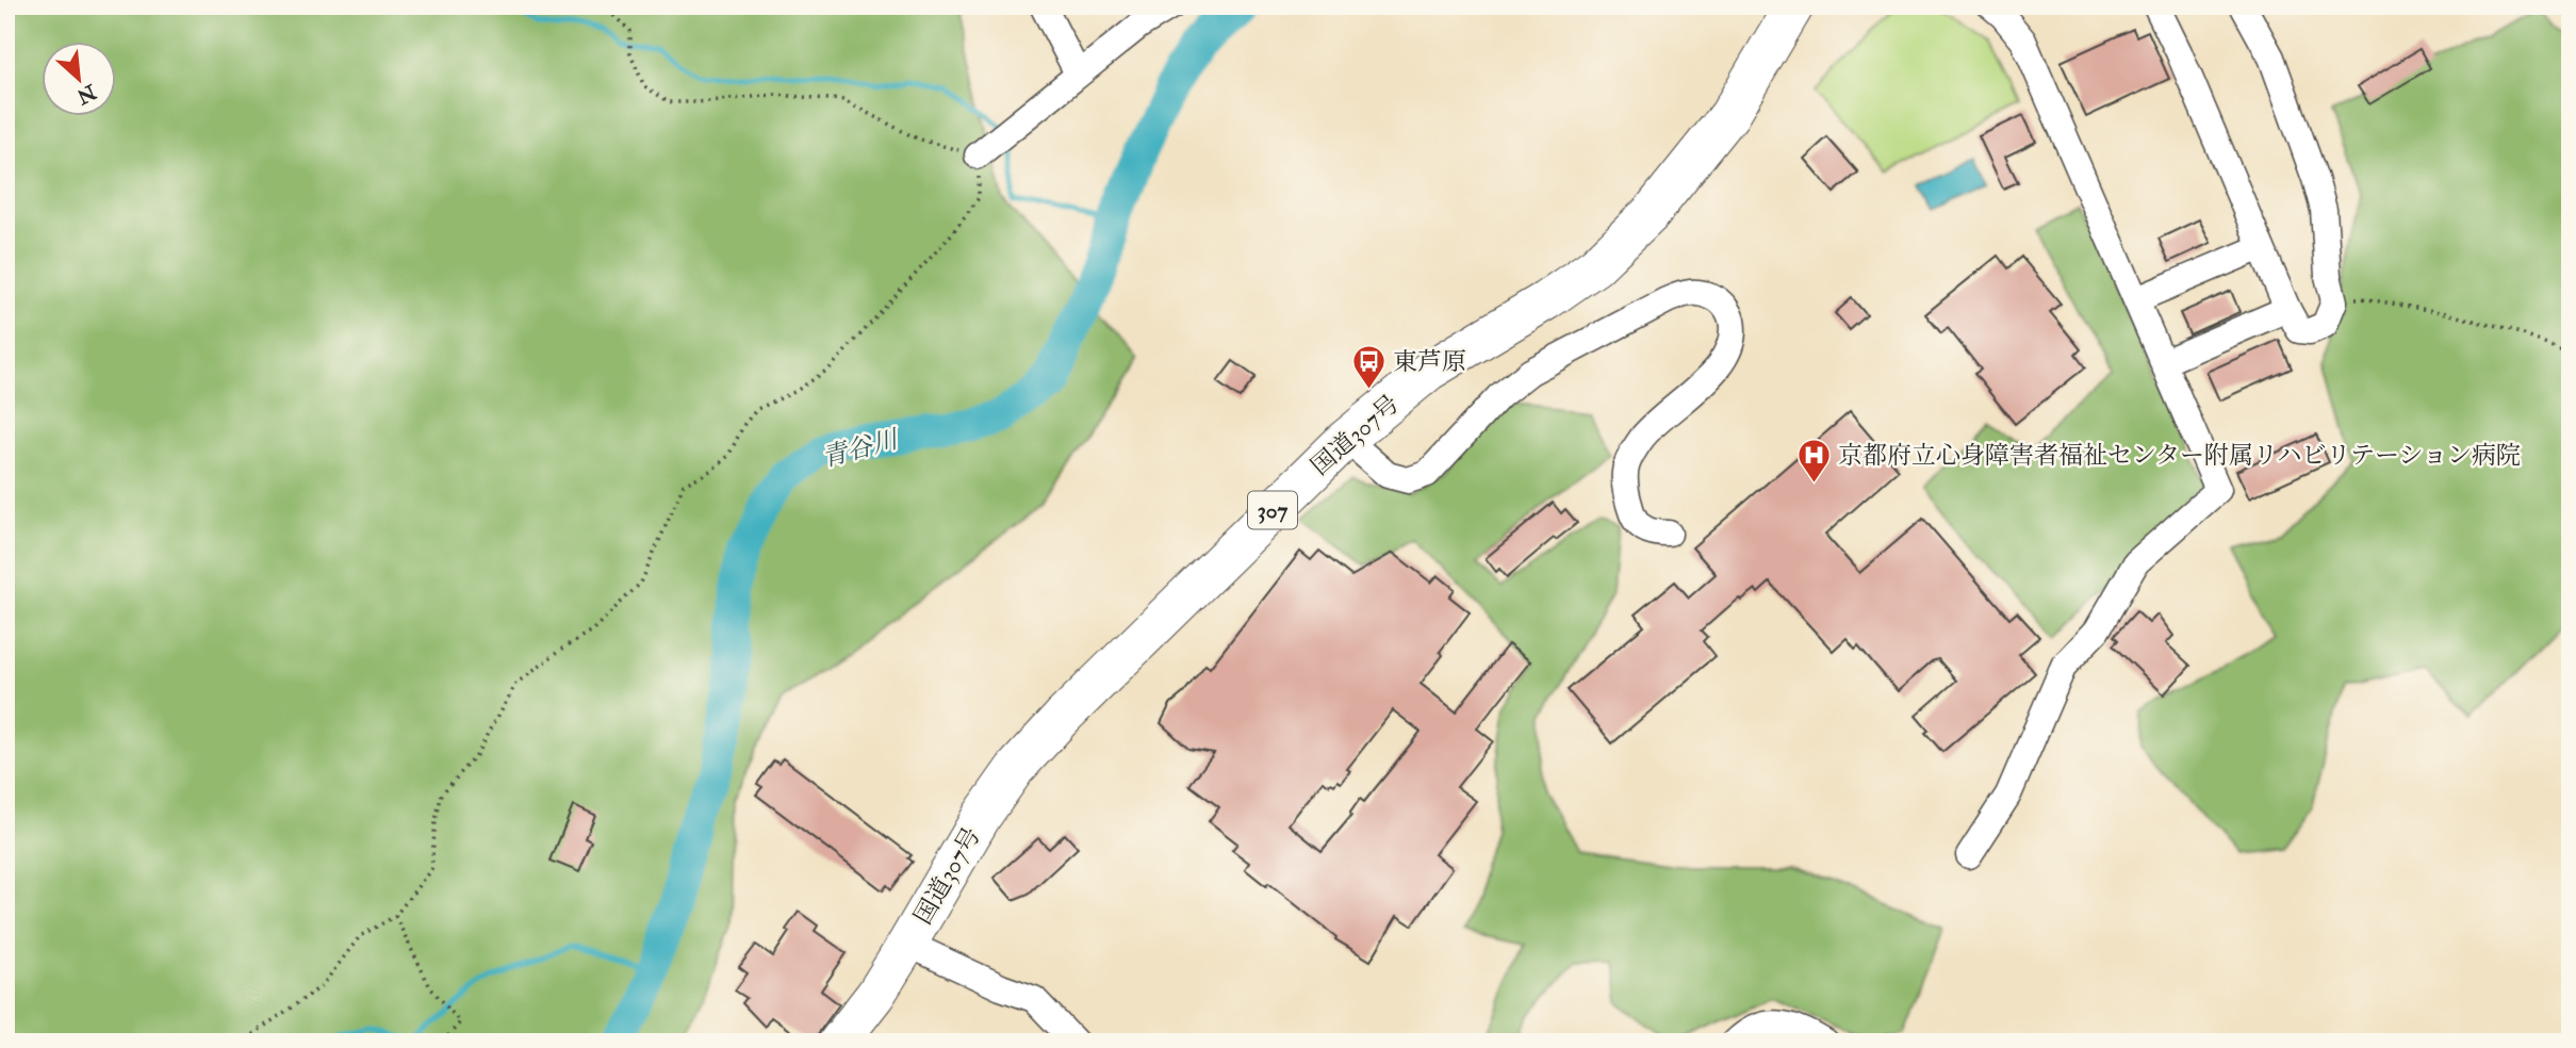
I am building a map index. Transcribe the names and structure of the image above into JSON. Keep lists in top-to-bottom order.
{
  "streets": {
    "highway": ["国道307号", "307"]
  },
  "water": ["青谷川"],
  "places": {
    "bus stop": ["東芦原"],
    "hospital": ["京都府立心身障害者福祉センター附属リハビリテーション病院"]
  },
  "north": "bottom right"
}
